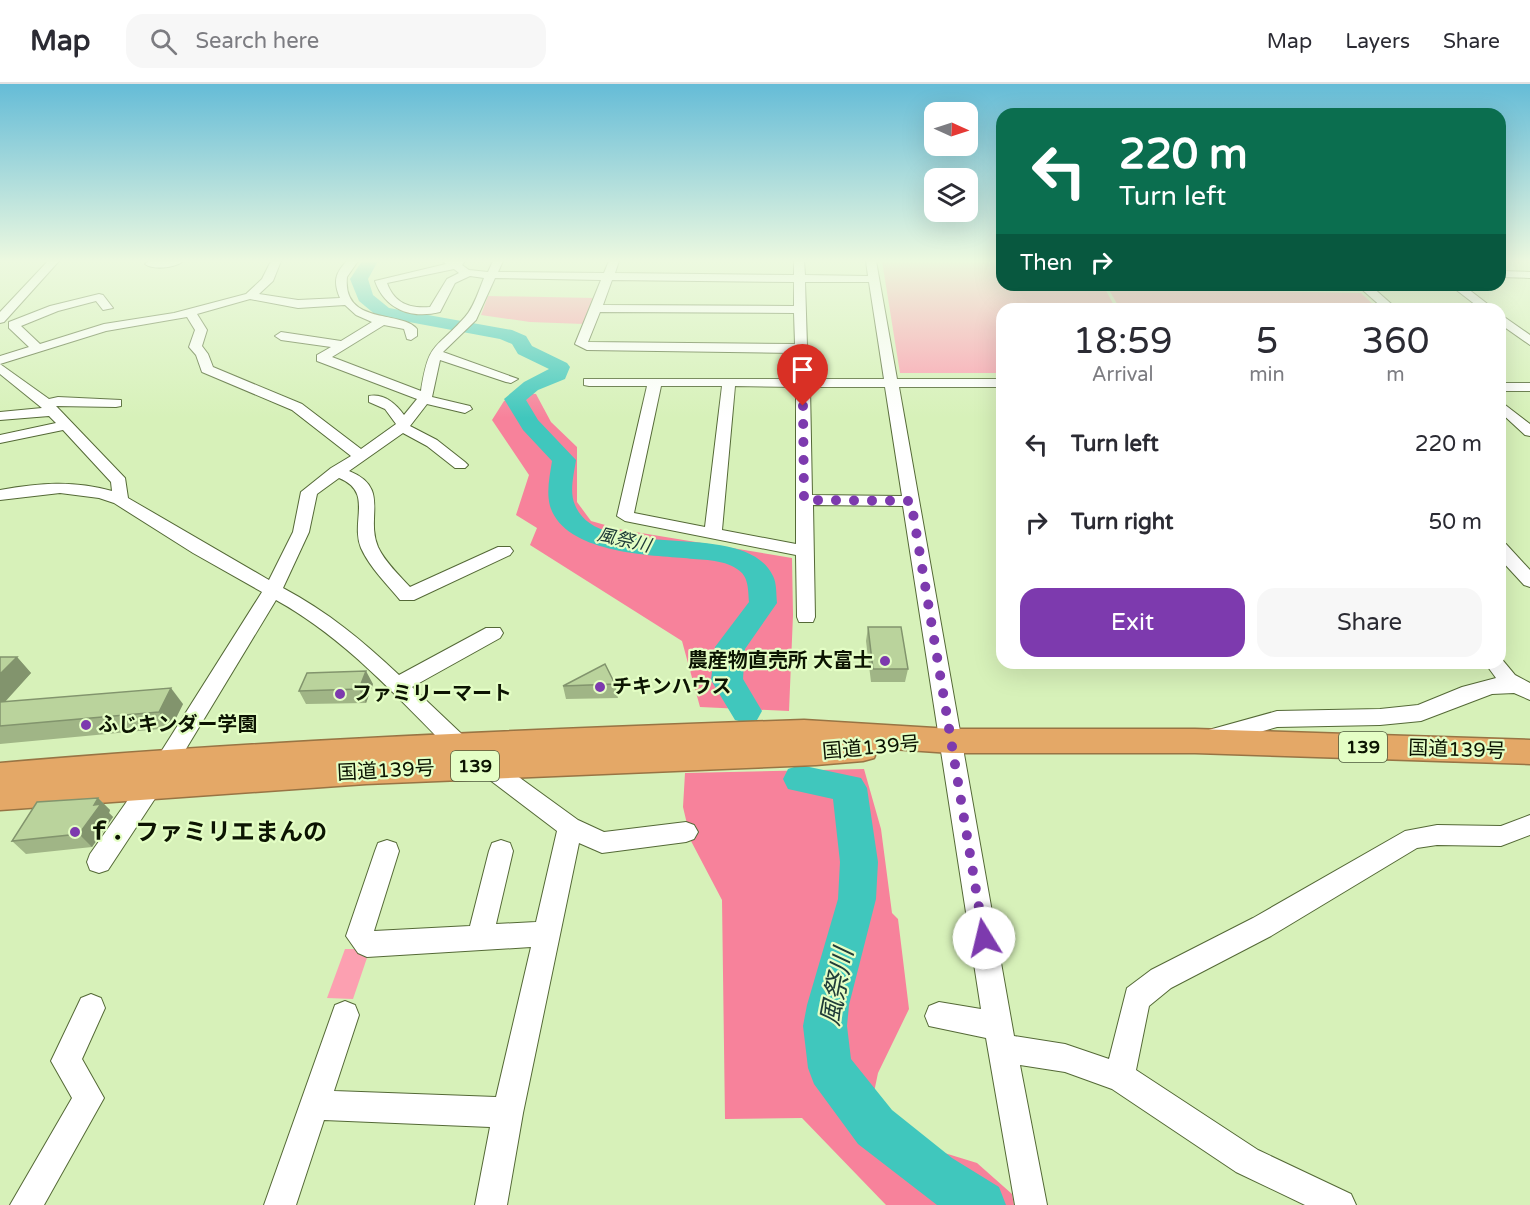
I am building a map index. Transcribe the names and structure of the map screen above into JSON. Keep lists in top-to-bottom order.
{
  "streets": {
    "highway": ["139", "国道139号"]
  },
  "water": ["風祭川"],
  "places": [
    "農産物直売所 大富士",
    "チキンハウス",
    "ファミリーマート",
    "ふじキンダー学園",
    "ｆ．ファミリエまんの"
  ],
  "north": "right",
  "page": {
    "header": "Map",
    "search": "Search here",
    "nav": ["Map", "Layers", "Share"],
    "turn": ["220 m", "Turn left"],
    "then": "Then",
    "eta": [
      "18:59",
      "Arrival",
      "5",
      "min",
      "360",
      "m"
    ],
    "list": [
      {
        "name": "Turn left",
        "value": "220 m"
      },
      {
        "name": "Turn right",
        "value": "50 m"
      }
    ],
    "buttons": ["Exit", "Share"]
  }
}
